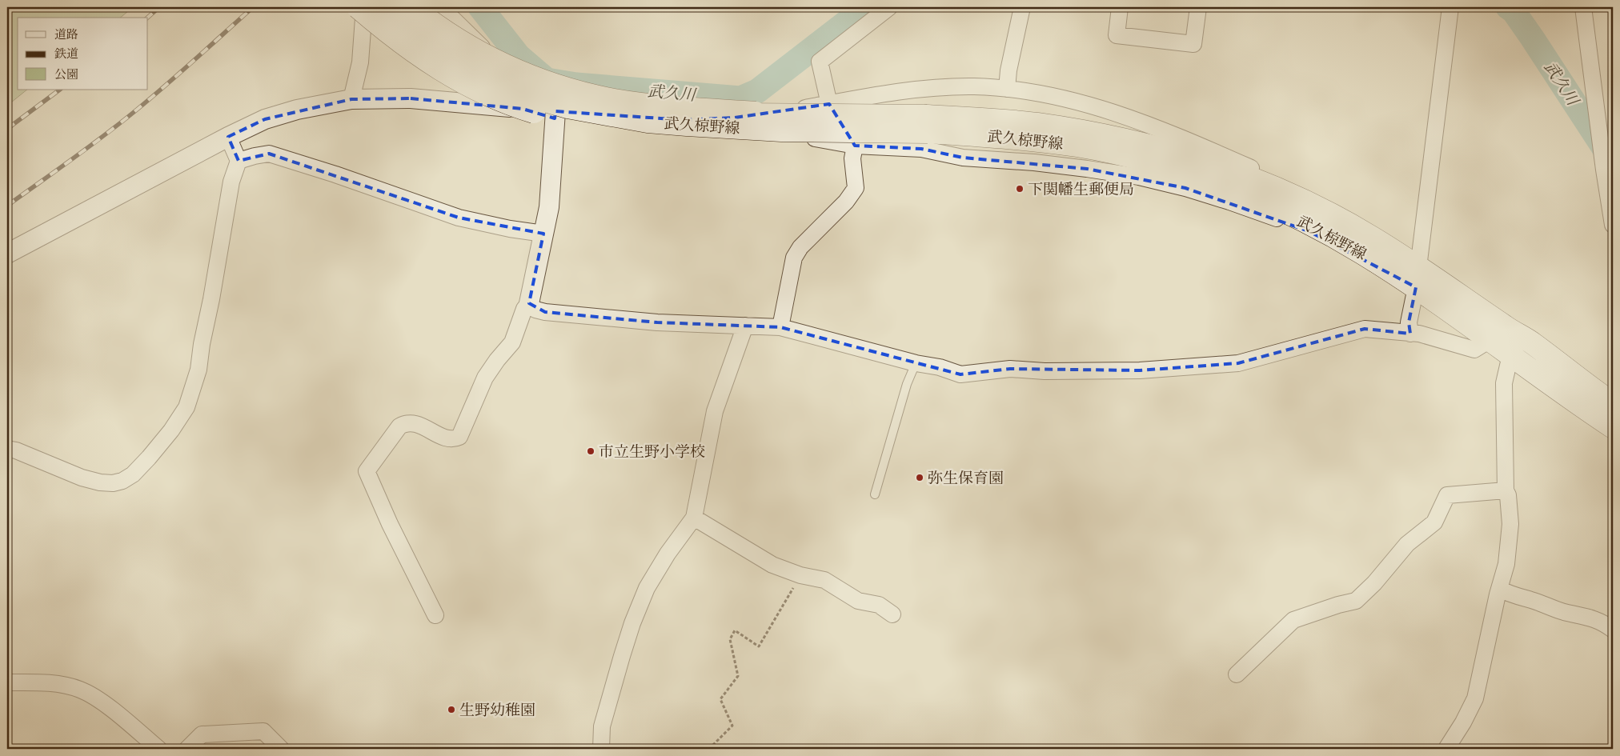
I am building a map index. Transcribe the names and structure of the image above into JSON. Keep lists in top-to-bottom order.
{
  "streets": {
    "main road": ["武久椋野線"]
  },
  "water": ["武久川"],
  "places": [
    "下関幡生郵便局",
    "市立生野小学校",
    "弥生保育園",
    "生野幼稚園"
  ],
  "legend": ["道路", "鉄道", "公園"]
}
